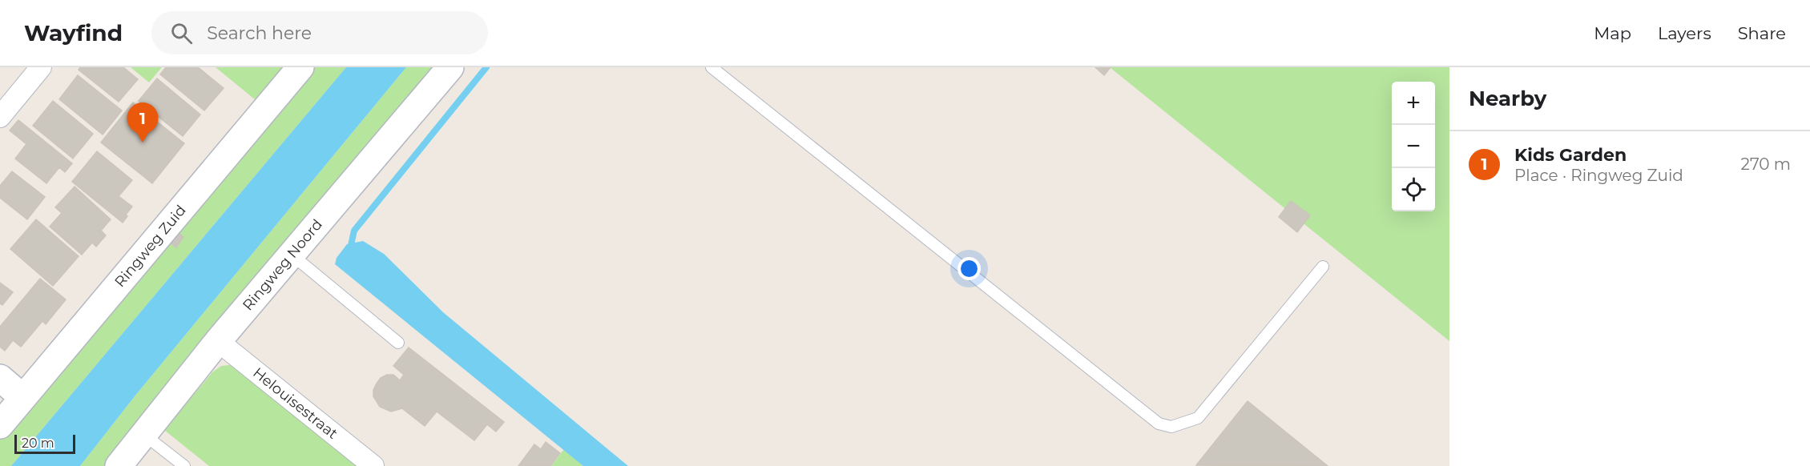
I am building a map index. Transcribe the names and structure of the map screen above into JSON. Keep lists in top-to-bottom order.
{
  "streets": {
    "street": ["Ringweg Zuid", "Ringweg Noord", "Helouisestraat"]
  },
  "crossings": [
    ["Ringweg Noord", "Helouisestraat"]
  ],
  "scale_bar": "20 m",
  "page": {
    "header": "Wayfind",
    "search": "Search here",
    "nav": ["Map", "Layers", "Share"],
    "heading": "Nearby",
    "map_buttons": ["+", "−"],
    "pins": "1",
    "list": [
      {
        "mark": "1",
        "name": "Kids Garden",
        "note": "Place · Ringweg Zuid",
        "value": "270 m"
      }
    ],
    "scale": "20 m"
  }
}
